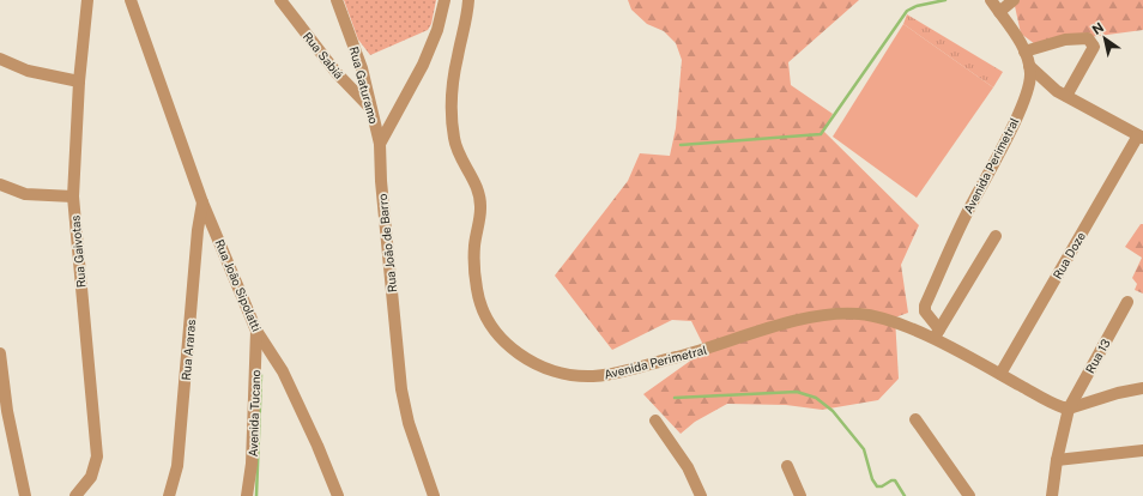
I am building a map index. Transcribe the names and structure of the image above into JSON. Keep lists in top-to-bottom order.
{
  "streets": {
    "street": [
      "Rua Sabiá",
      "Rua Gaturamo",
      "Avenida Perimetral",
      "Rua João de Barro",
      "Rua Gaivotas",
      "Rua Doze",
      "Rua João Sipolatti",
      "Rua Araras",
      "Rua 13",
      "Avenida Tucano"
    ]
  },
  "crossings": [
    ["Rua Sabiá", "Rua Gaturamo"],
    ["Rua Gaturamo", "Rua João de Barro"],
    ["Avenida Perimetral", "Rua Doze"],
    ["Avenida Perimetral", "Rua 13"],
    ["Rua João Sipolatti", "Rua Araras"],
    ["Rua João Sipolatti", "Avenida Tucano"]
  ],
  "north": "top left"
}
